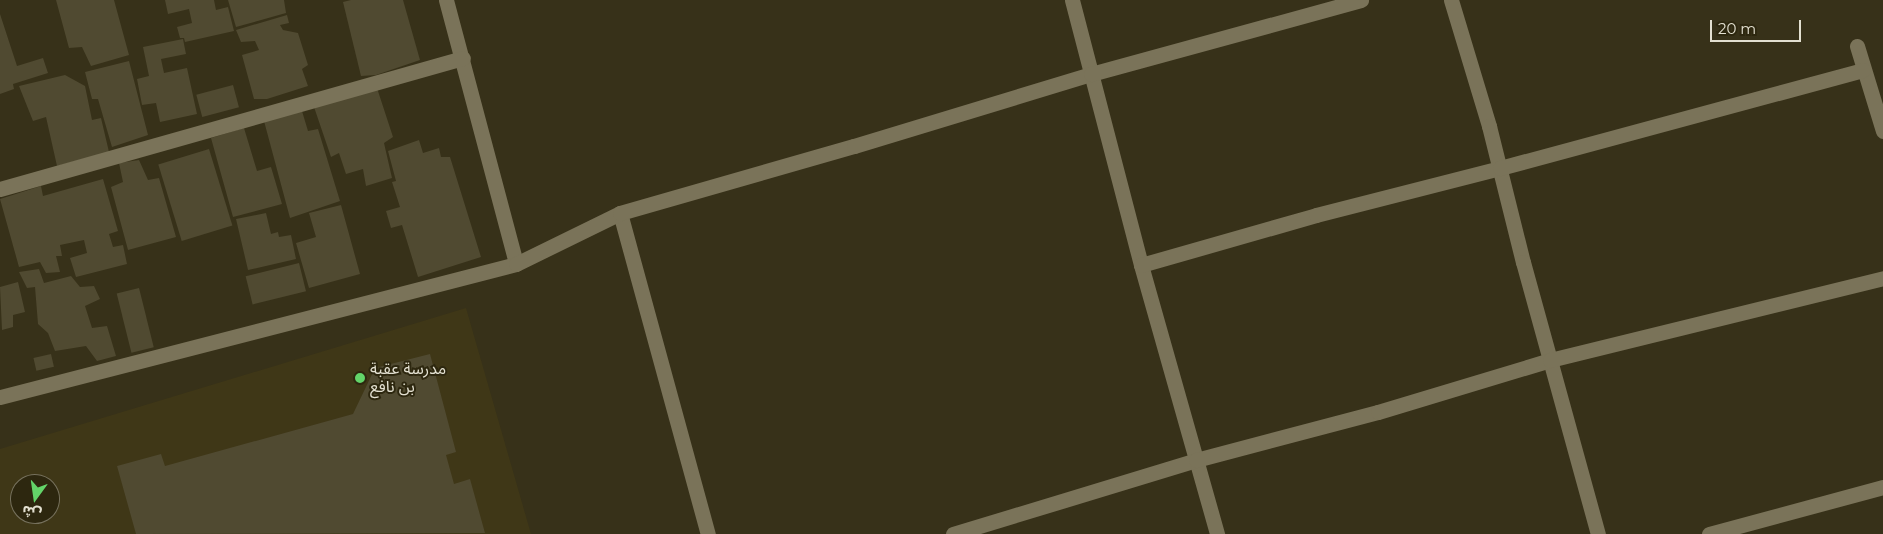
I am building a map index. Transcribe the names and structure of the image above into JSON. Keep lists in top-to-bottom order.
{
  "places": ["مدرسة عقبة بن نافع"],
  "scale_bar": "20 m",
  "north": "bottom"
}
